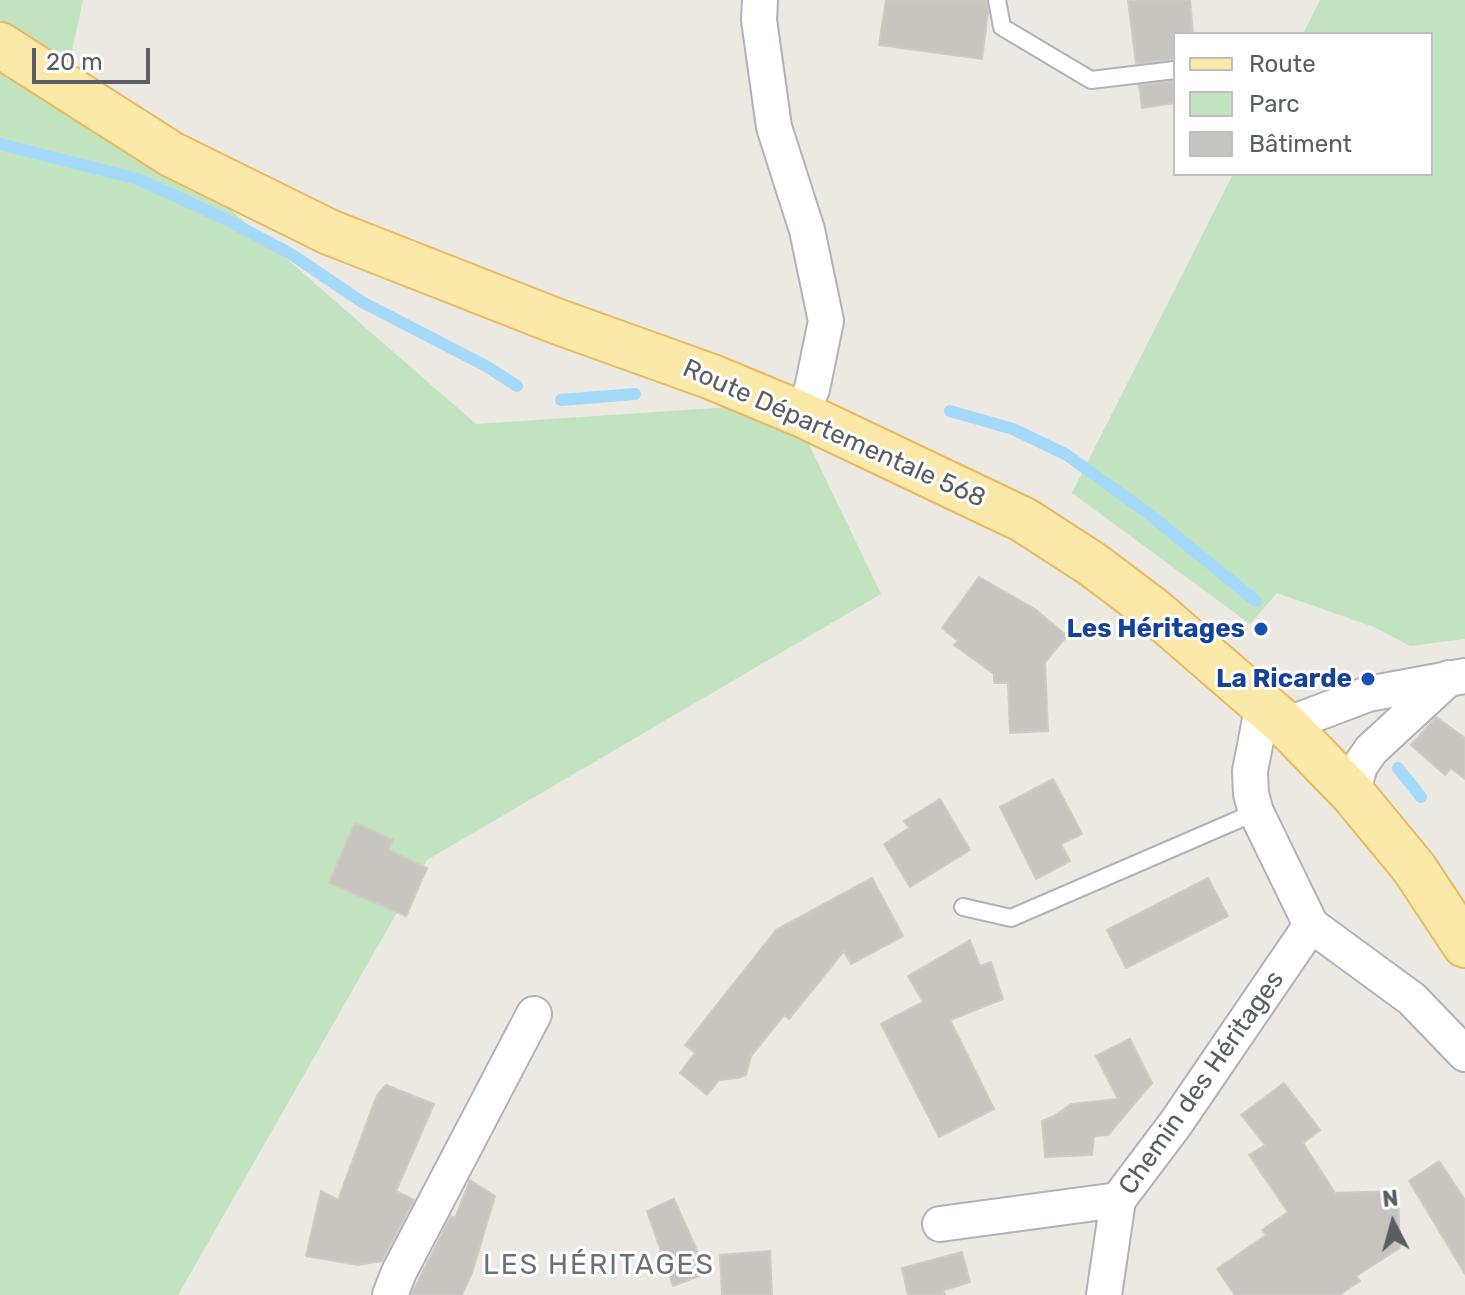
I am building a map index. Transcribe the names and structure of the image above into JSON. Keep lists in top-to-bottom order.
{
  "streets": {
    "main road": ["Route Départementale 568"],
    "street": ["Chemin des Héritages"]
  },
  "districts": ["LES HÉRITAGES"],
  "places": ["Les Héritages", "La Ricarde"],
  "legend": ["Route", "Parc", "Bâtiment"],
  "scale_bar": "20 m",
  "north": "top"
}
